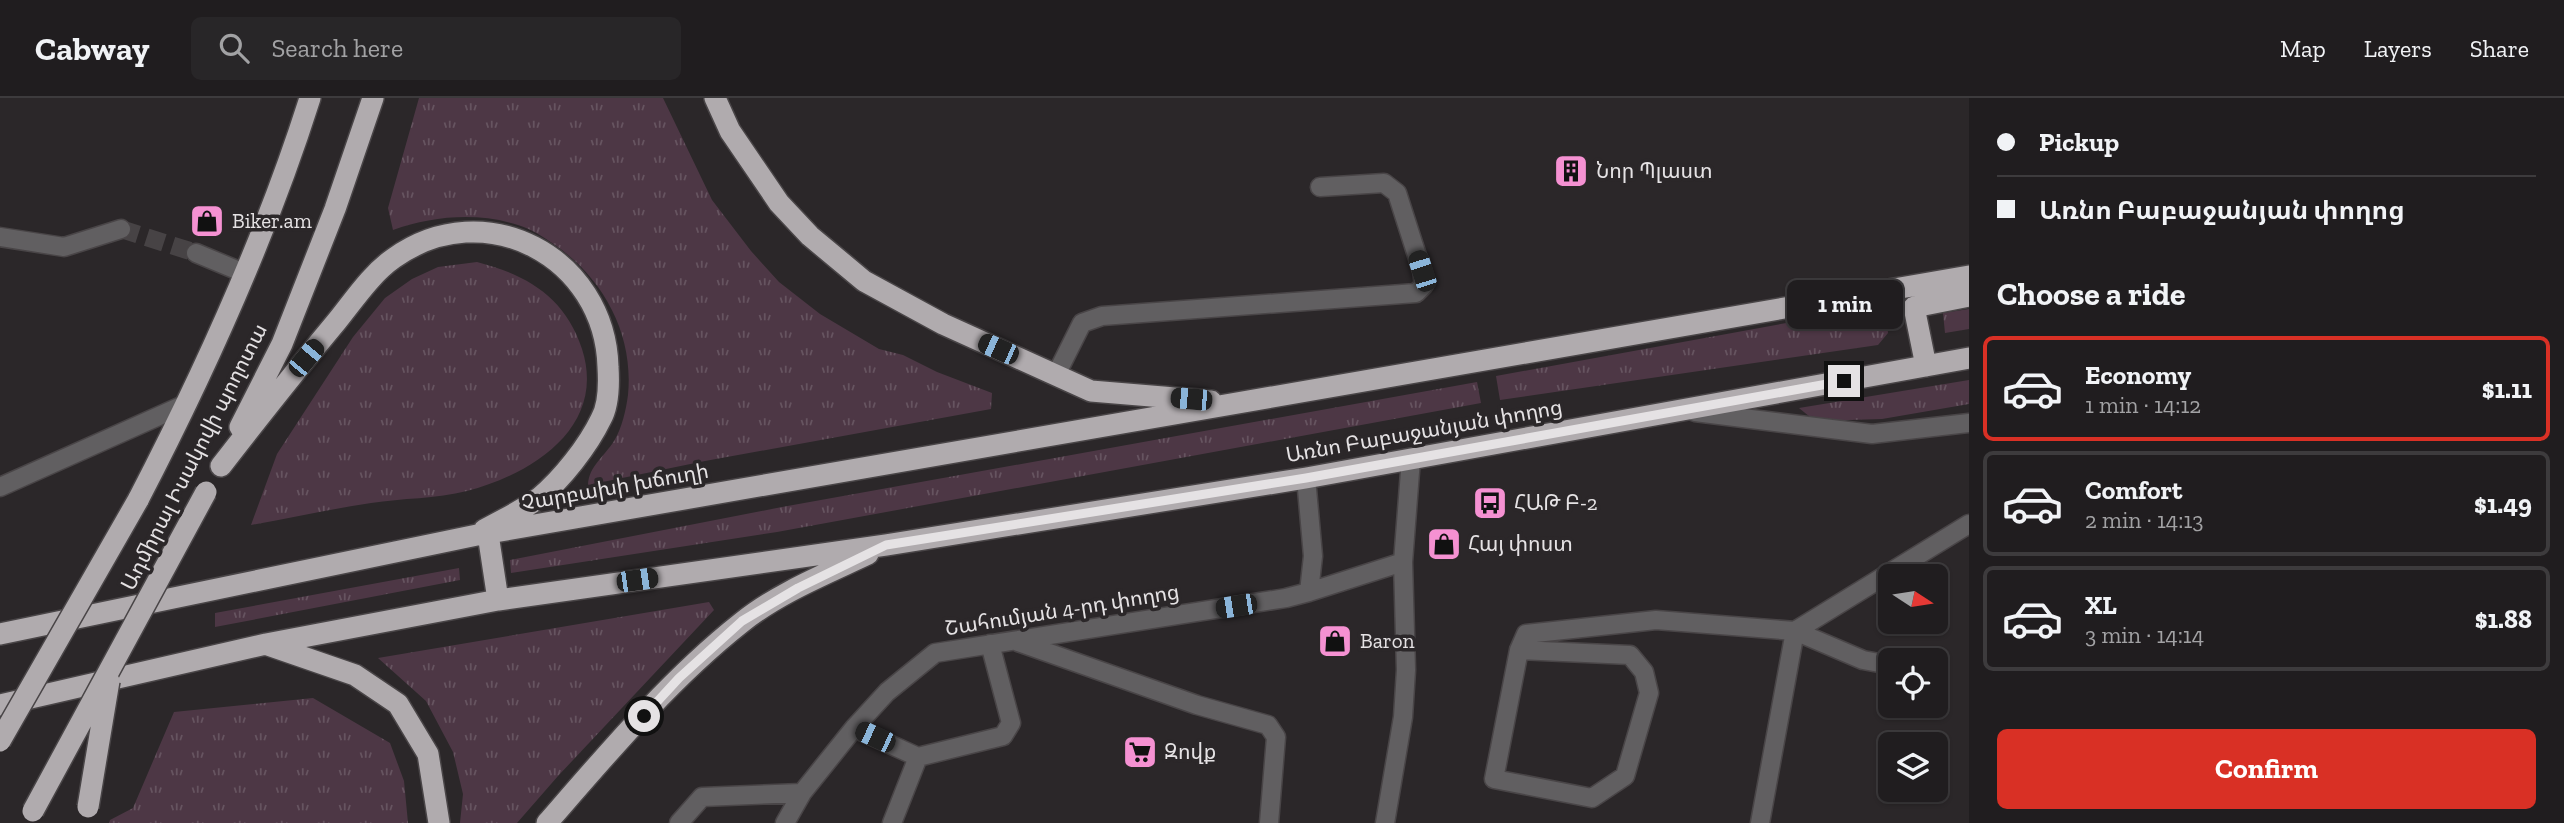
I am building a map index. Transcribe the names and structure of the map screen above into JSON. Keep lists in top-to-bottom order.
{
  "streets": {
    "highway": ["Առնո Բաբաջանյան փողոց", "Ադմիրալ Իսակովի պողոտա", "Չարբախի խճուղի"],
    "street": ["Շահումյան 4-րդ փողոց"]
  },
  "places": {
    "building": ["Նոր Պլաստ"],
    "shop": ["Biker.am", "Հայ փոստ", "Baron"],
    "bus stop": ["ՀԱԹ Բ-2"],
    "supermarket": ["Զովք"]
  },
  "north": "right",
  "page": {
    "header": "Cabway",
    "search": "Search here",
    "nav": ["Map", "Layers", "Share"],
    "banner": ["Pickup", "Առնո Բաբաջանյան փողոց"],
    "heading": "Choose a ride",
    "bubble": "1 min",
    "list": [
      {
        "name": "Economy",
        "note": "1 min · 14:12",
        "value": "$1.11"
      },
      {
        "name": "Comfort",
        "note": "2 min · 14:13",
        "value": "$1.49"
      },
      {
        "name": "XL",
        "note": "3 min · 14:14",
        "value": "$1.88"
      }
    ],
    "buttons": "Confirm"
  }
}
